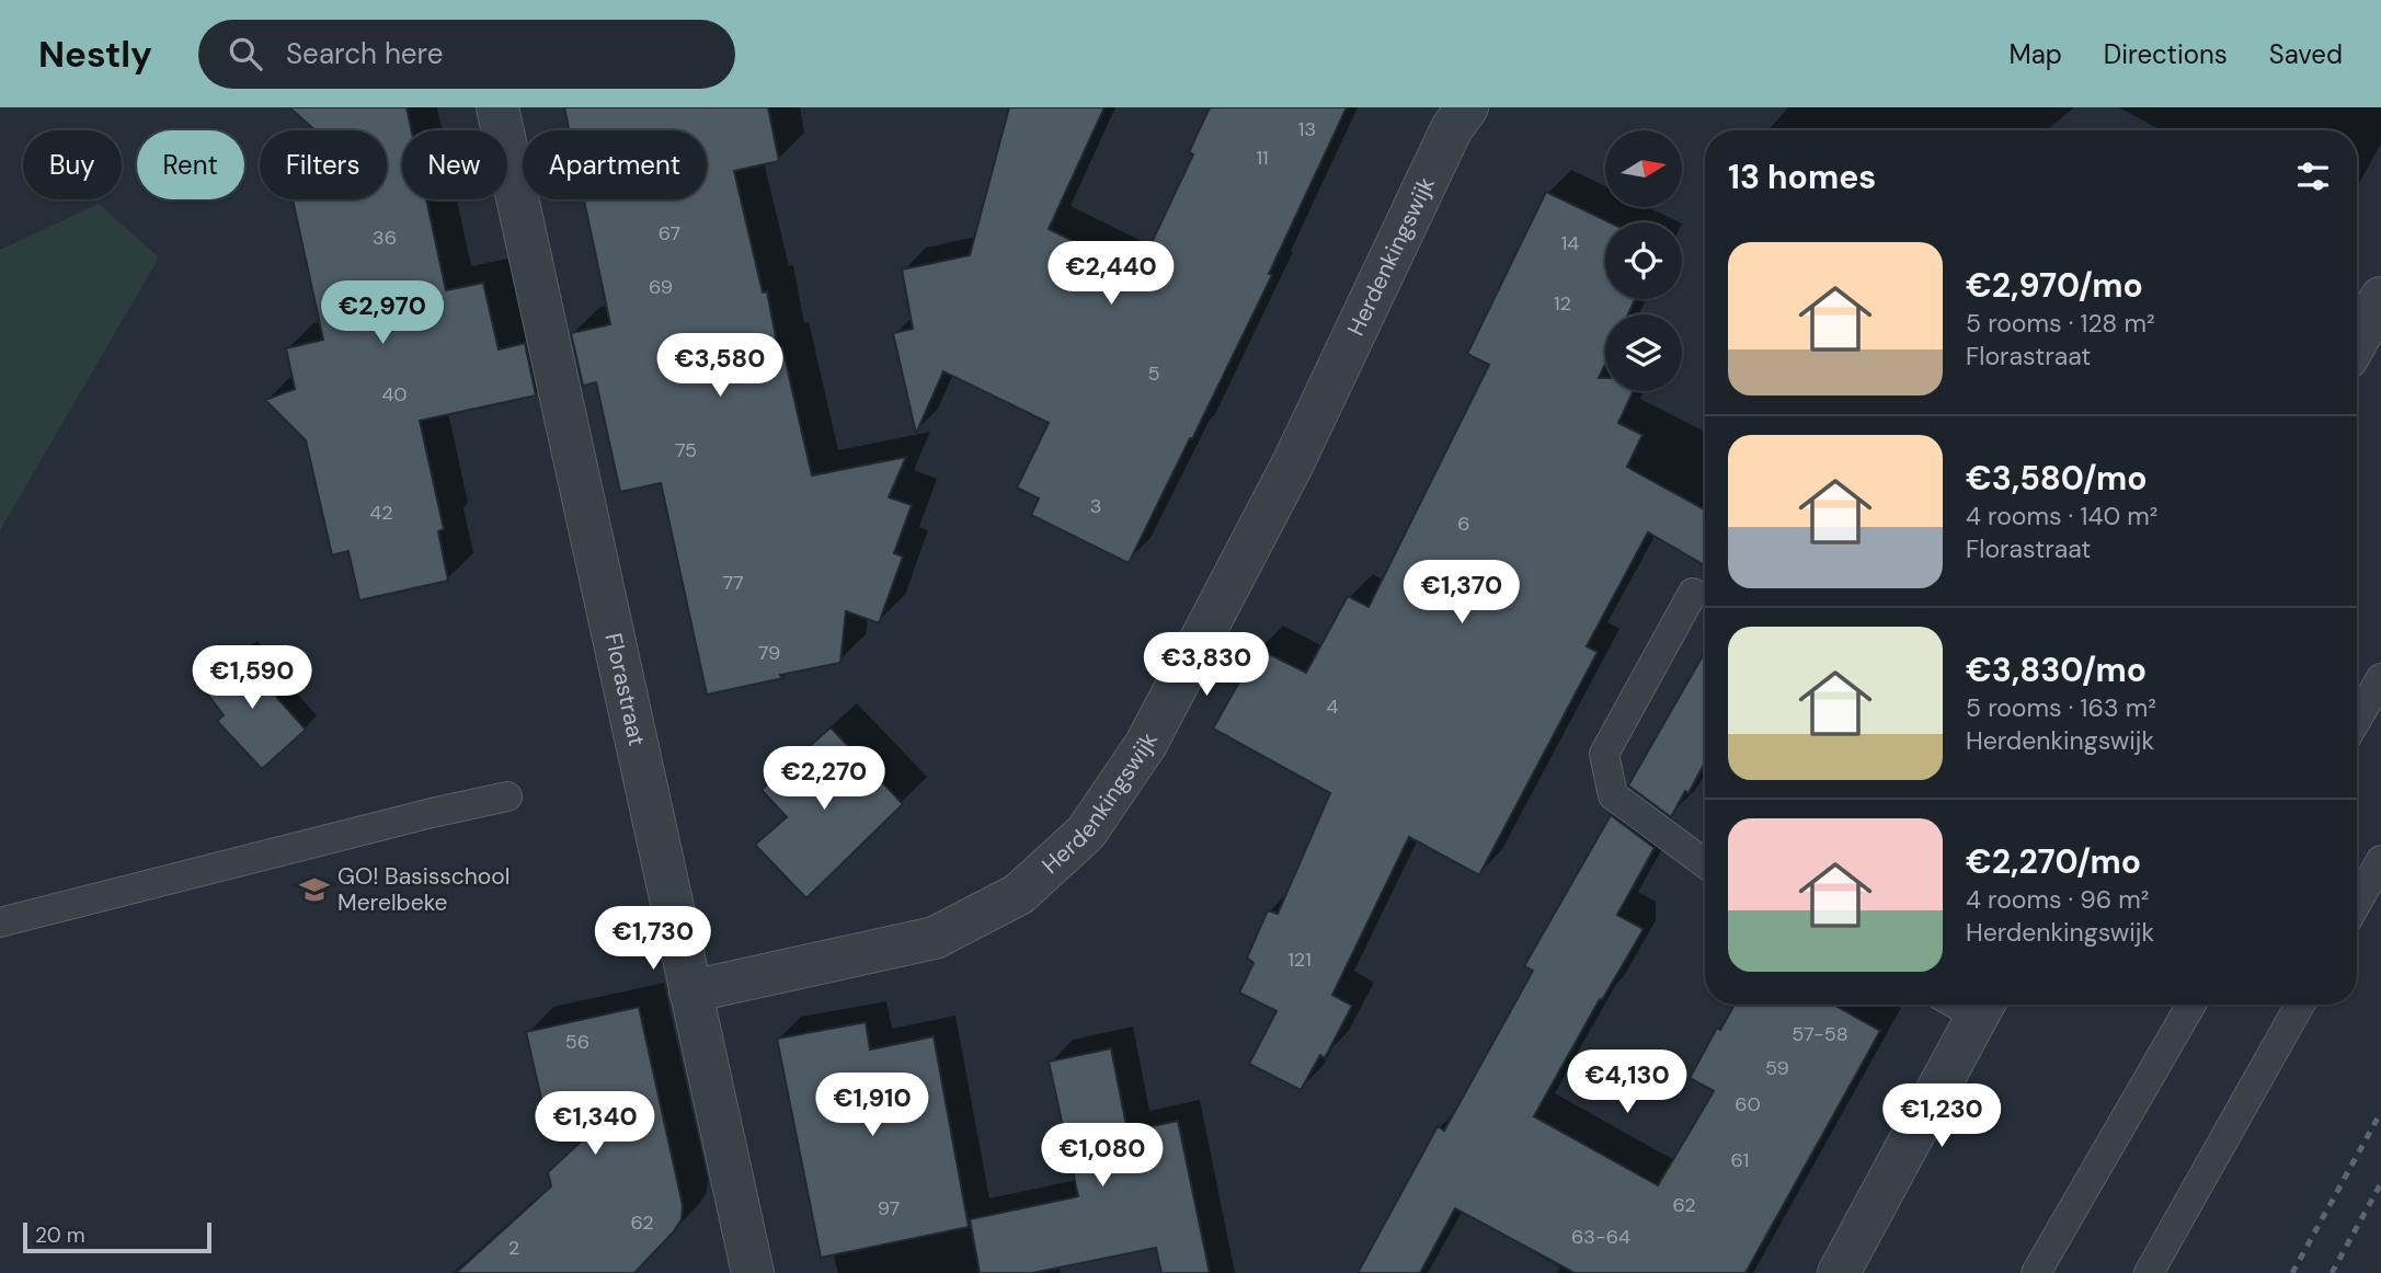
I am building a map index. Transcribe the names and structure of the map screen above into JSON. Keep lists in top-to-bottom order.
{
  "streets": {
    "street": ["Herdenkingswijk", "Florastraat"]
  },
  "crossings": [
    ["Herdenkingswijk", "Florastraat"]
  ],
  "places": {
    "school or university": ["GO! Basisschool Merelbeke"]
  },
  "house_numbers": [
    "13",
    "11",
    "67",
    "36",
    "14",
    "69",
    "12",
    "5",
    "40",
    "75",
    "3",
    "42",
    "6",
    "77",
    "79",
    "4",
    "121",
    "57-58",
    "56",
    "59",
    "60",
    "61",
    "62",
    "97",
    "62",
    "63-64",
    "2"
  ],
  "scale_bar": "20 m",
  "north": "right",
  "page": {
    "header": "Nestly",
    "search": "Search here",
    "nav": ["Map", "Directions", "Saved"],
    "chip": [
      "Buy",
      "Rent",
      "Filters",
      "New",
      "Apartment"
    ],
    "heading": "13 homes",
    "list": [
      {
        "name": "€2,970/mo",
        "note": "5 rooms · 128 m² · Florastraat"
      },
      {
        "name": "€3,580/mo",
        "note": "4 rooms · 140 m² · Florastraat"
      },
      {
        "name": "€3,830/mo",
        "note": "5 rooms · 163 m² · Herdenkingswijk"
      },
      {
        "name": "€2,270/mo",
        "note": "4 rooms · 96 m² · Herdenkingswijk"
      }
    ],
    "price": [
      "€2,440",
      "€2,970",
      "€3,580",
      "€1,370",
      "€3,830",
      "€1,590",
      "€2,270",
      "€1,730",
      "€4,130",
      "€1,910",
      "€1,230",
      "€1,340",
      "€1,080"
    ],
    "scale": "20 m"
  }
}
